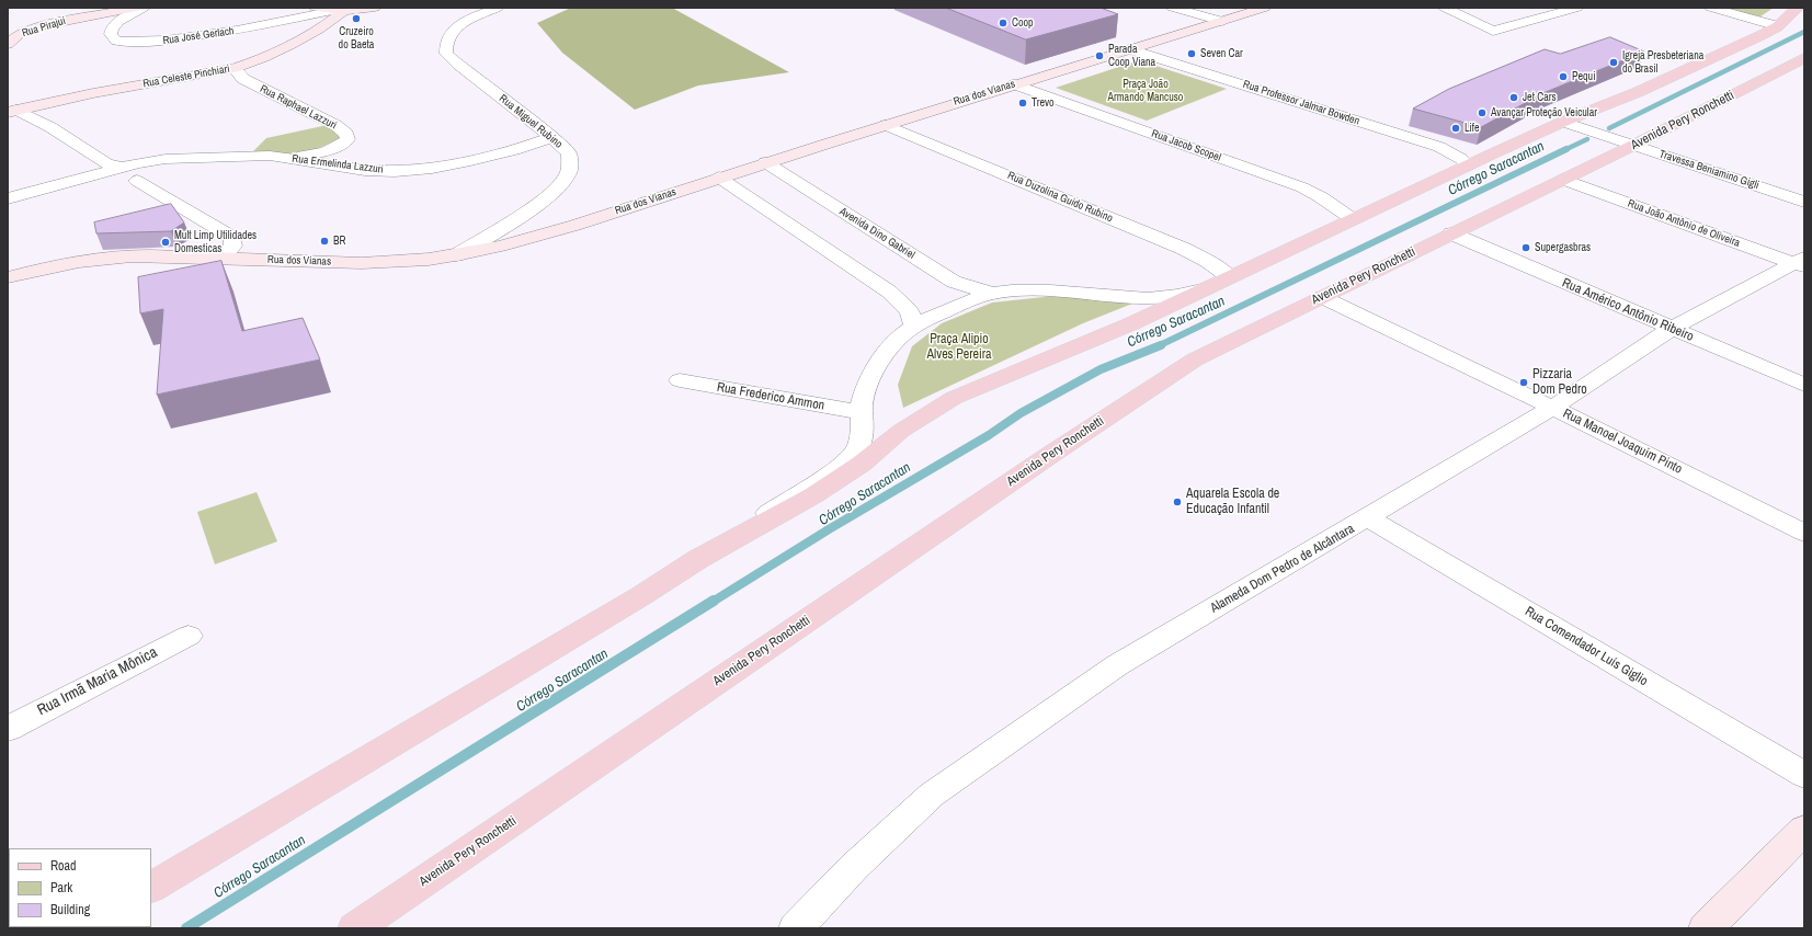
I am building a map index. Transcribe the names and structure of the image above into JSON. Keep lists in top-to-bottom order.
{
  "streets": {
    "main road": ["Avenida Pery Ronchetti"],
    "street": [
      "Rua Pirajuí",
      "Rua José Gerlach",
      "Rua Celeste Pinchiari",
      "Rua dos Vianas",
      "Rua Professor Jalmar Bowden",
      "Rua Raphael Lazzuri",
      "Rua Miguel Rubino",
      "Rua Jacob Scopel",
      "Rua Ermelinda Lazzuri",
      "Travessa Beniamino Gigli",
      "Rua Duzolina Guido Rubino",
      "Rua João Antônio de Oliveira",
      "Avenida Dino Gabriel",
      "Rua Américo Antônio Ribeiro",
      "Rua Frederico Ammon",
      "Rua Manoel Joaquim Pinto",
      "Alameda Dom Pedro de Alcântara",
      "Rua Comendador Luís Giglio",
      "Rua Irmã Maria Mônica"
    ]
  },
  "crossings": [
    ["Rua José Gerlach", "Rua Celeste Pinchiari"],
    ["Rua Celeste Pinchiari", "Rua Raphael Lazzuri"],
    ["Rua dos Vianas", "Rua Professor Jalmar Bowden"],
    ["Rua dos Vianas", "Rua Miguel Rubino"],
    ["Rua dos Vianas", "Rua Jacob Scopel"],
    ["Rua dos Vianas", "Rua Duzolina Guido Rubino"],
    ["Rua dos Vianas", "Avenida Dino Gabriel"],
    ["Rua Raphael Lazzuri", "Rua Ermelinda Lazzuri"],
    ["Avenida Pery Ronchetti", "Travessa Beniamino Gigli"],
    ["Avenida Pery Ronchetti", "Rua João Antônio de Oliveira"],
    ["Avenida Pery Ronchetti", "Rua Américo Antônio Ribeiro"],
    ["Avenida Pery Ronchetti", "Rua Manoel Joaquim Pinto"],
    ["Rua Miguel Rubino", "Rua Ermelinda Lazzuri"],
    ["Rua João Antônio de Oliveira", "Alameda Dom Pedro de Alcântara"],
    ["Rua Américo Antônio Ribeiro", "Alameda Dom Pedro de Alcântara"],
    ["Rua Manoel Joaquim Pinto", "Alameda Dom Pedro de Alcântara"],
    ["Alameda Dom Pedro de Alcântara", "Rua Comendador Luís Giglio"]
  ],
  "water": ["Córrego Saracantan"],
  "parks": ["Praça João Armando Mancuso", "Praça Alipio Alves Pereira"],
  "places": [
    "Cruzeiro do Baeta",
    "Coop",
    "Seven Car",
    "Parada Coop Viana",
    "Igreja Presbeteriana do Brasil",
    "Pequi",
    "Jet Cars",
    "Trevo",
    "Avançar Proteção Veicular",
    "Life",
    "BR",
    "Mult Limp Utilidades Domesticas",
    "Supergasbras",
    "Pizzaria Dom Pedro",
    "Aquarela Escola de Educação Infantil"
  ],
  "legend": ["Road", "Park", "Building"]
}
